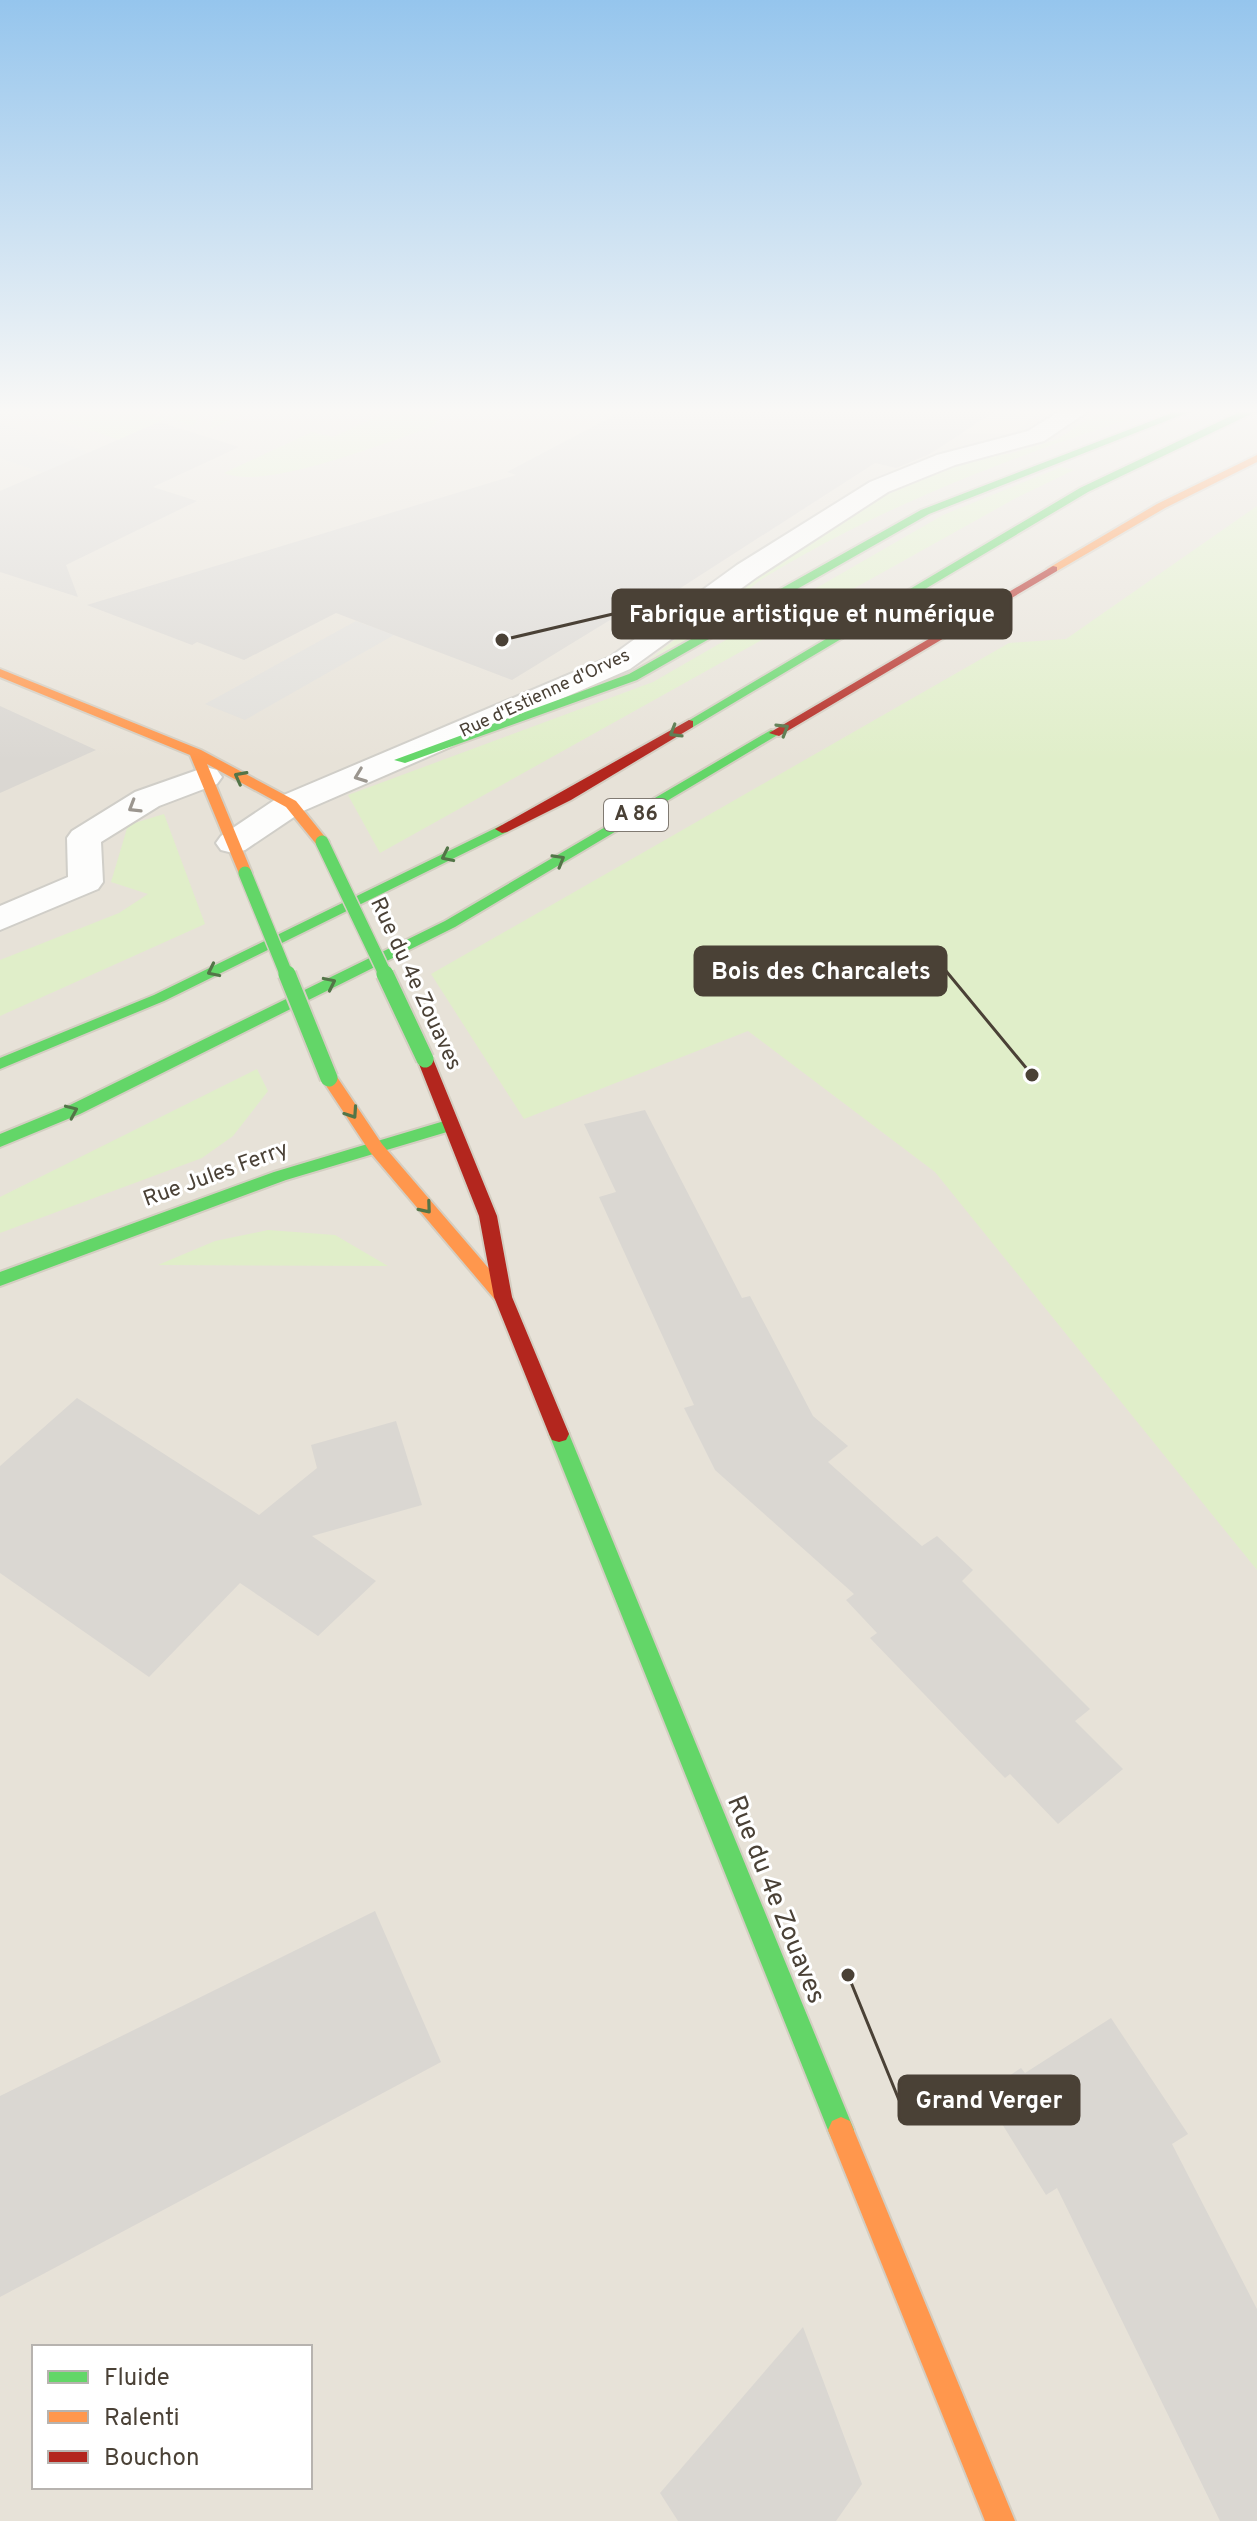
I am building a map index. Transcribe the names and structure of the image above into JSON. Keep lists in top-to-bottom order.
{
  "streets": {
    "main road": ["A 86", "Rue du 4e Zouaves", "Rue Jules Ferry"],
    "street": ["Rue d'Estienne d'Orves"]
  },
  "crossings": [
    ["Rue d'Estienne d'Orves", "Rue du 4e Zouaves"],
    ["Rue du 4e Zouaves", "Rue Jules Ferry"]
  ],
  "places": ["Fabrique artistique et numérique", "Bois des Charcalets", "Grand Verger"],
  "legend": ["Fluide", "Ralenti", "Bouchon"]
}
